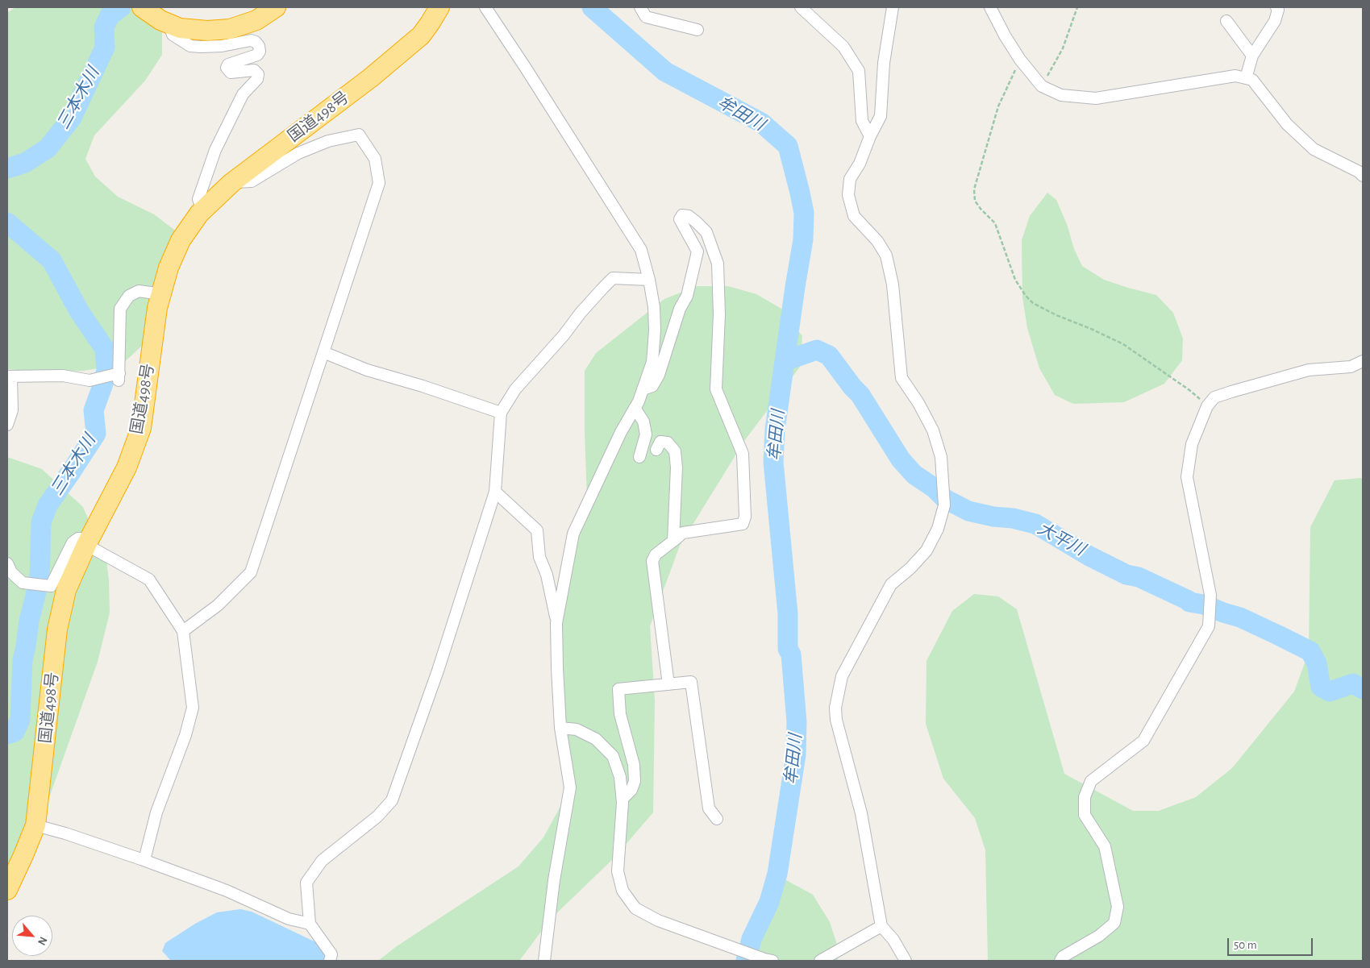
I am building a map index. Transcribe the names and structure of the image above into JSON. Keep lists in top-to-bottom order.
{
  "streets": {
    "highway": ["国道498号"]
  },
  "water": ["三本木川", "牟田川", "大平川"],
  "scale_bar": "50 m",
  "north": "bottom right"
}
